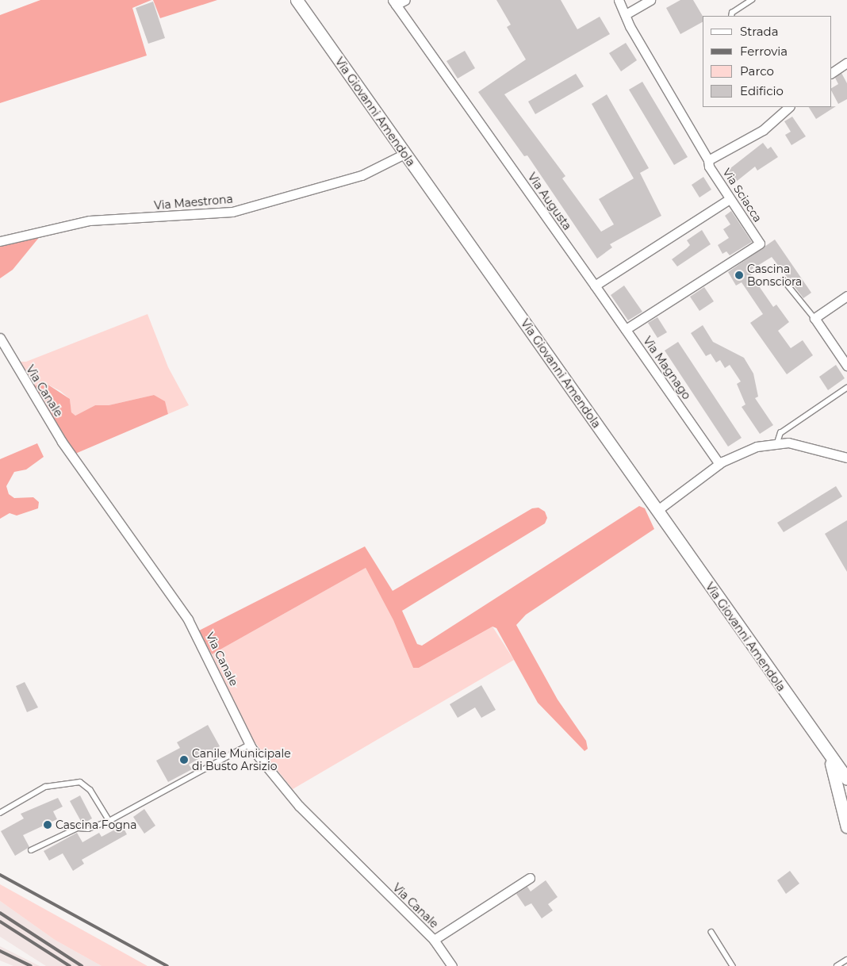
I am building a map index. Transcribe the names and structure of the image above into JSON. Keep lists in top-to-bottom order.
{
  "streets": {
    "main road": ["Via Giovanni Amendola"],
    "street": [
      "Via Sciacca",
      "Via Augusta",
      "Via Maestrona",
      "Via Magnago",
      "Via Canale"
    ]
  },
  "crossings": [
    ["Via Giovanni Amendola", "Via Maestrona"],
    ["Via Sciacca", "Via Magnago"],
    ["Via Augusta", "Via Magnago"]
  ],
  "places": ["Cascina Bonsciora", "Canile Municipale di Busto Arsizio", "Cascina Fogna"],
  "legend": [
    "Strada",
    "Ferrovia",
    "Parco",
    "Edificio"
  ]
}
